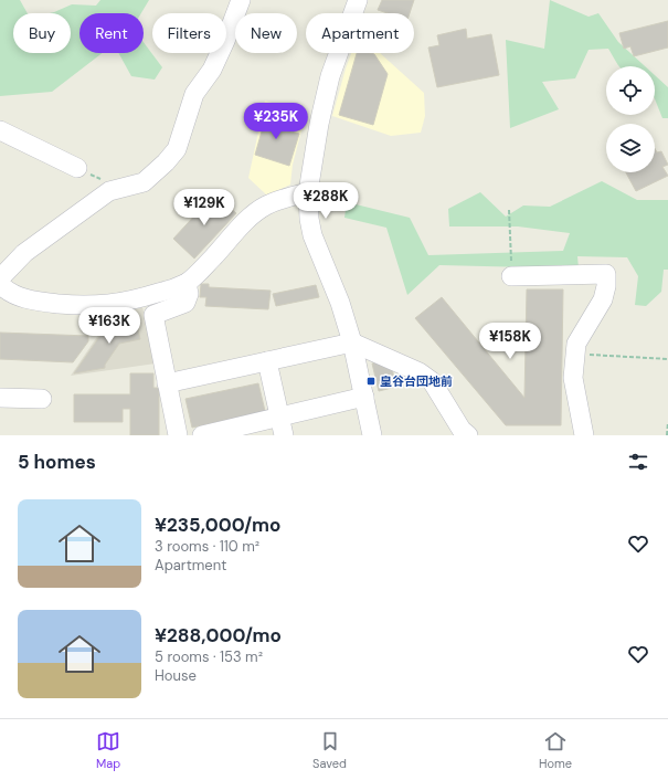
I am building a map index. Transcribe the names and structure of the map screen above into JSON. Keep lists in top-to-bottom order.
{
  "places": {
    "transit": ["皇谷台団地前"]
  },
  "page": {
    "chip": [
      "Buy",
      "Rent",
      "Filters",
      "New",
      "Apartment"
    ],
    "price": [
      "¥235K",
      "¥288K",
      "¥129K",
      "¥163K",
      "¥158K"
    ],
    "heading": "5 homes",
    "list": [
      {
        "name": "¥235,000/mo",
        "note": "3 rooms · 110 m² · Apartment"
      },
      {
        "name": "¥288,000/mo",
        "note": "5 rooms · 153 m² · House"
      }
    ],
    "tabs": ["Map", "Saved", "Home"]
  }
}
